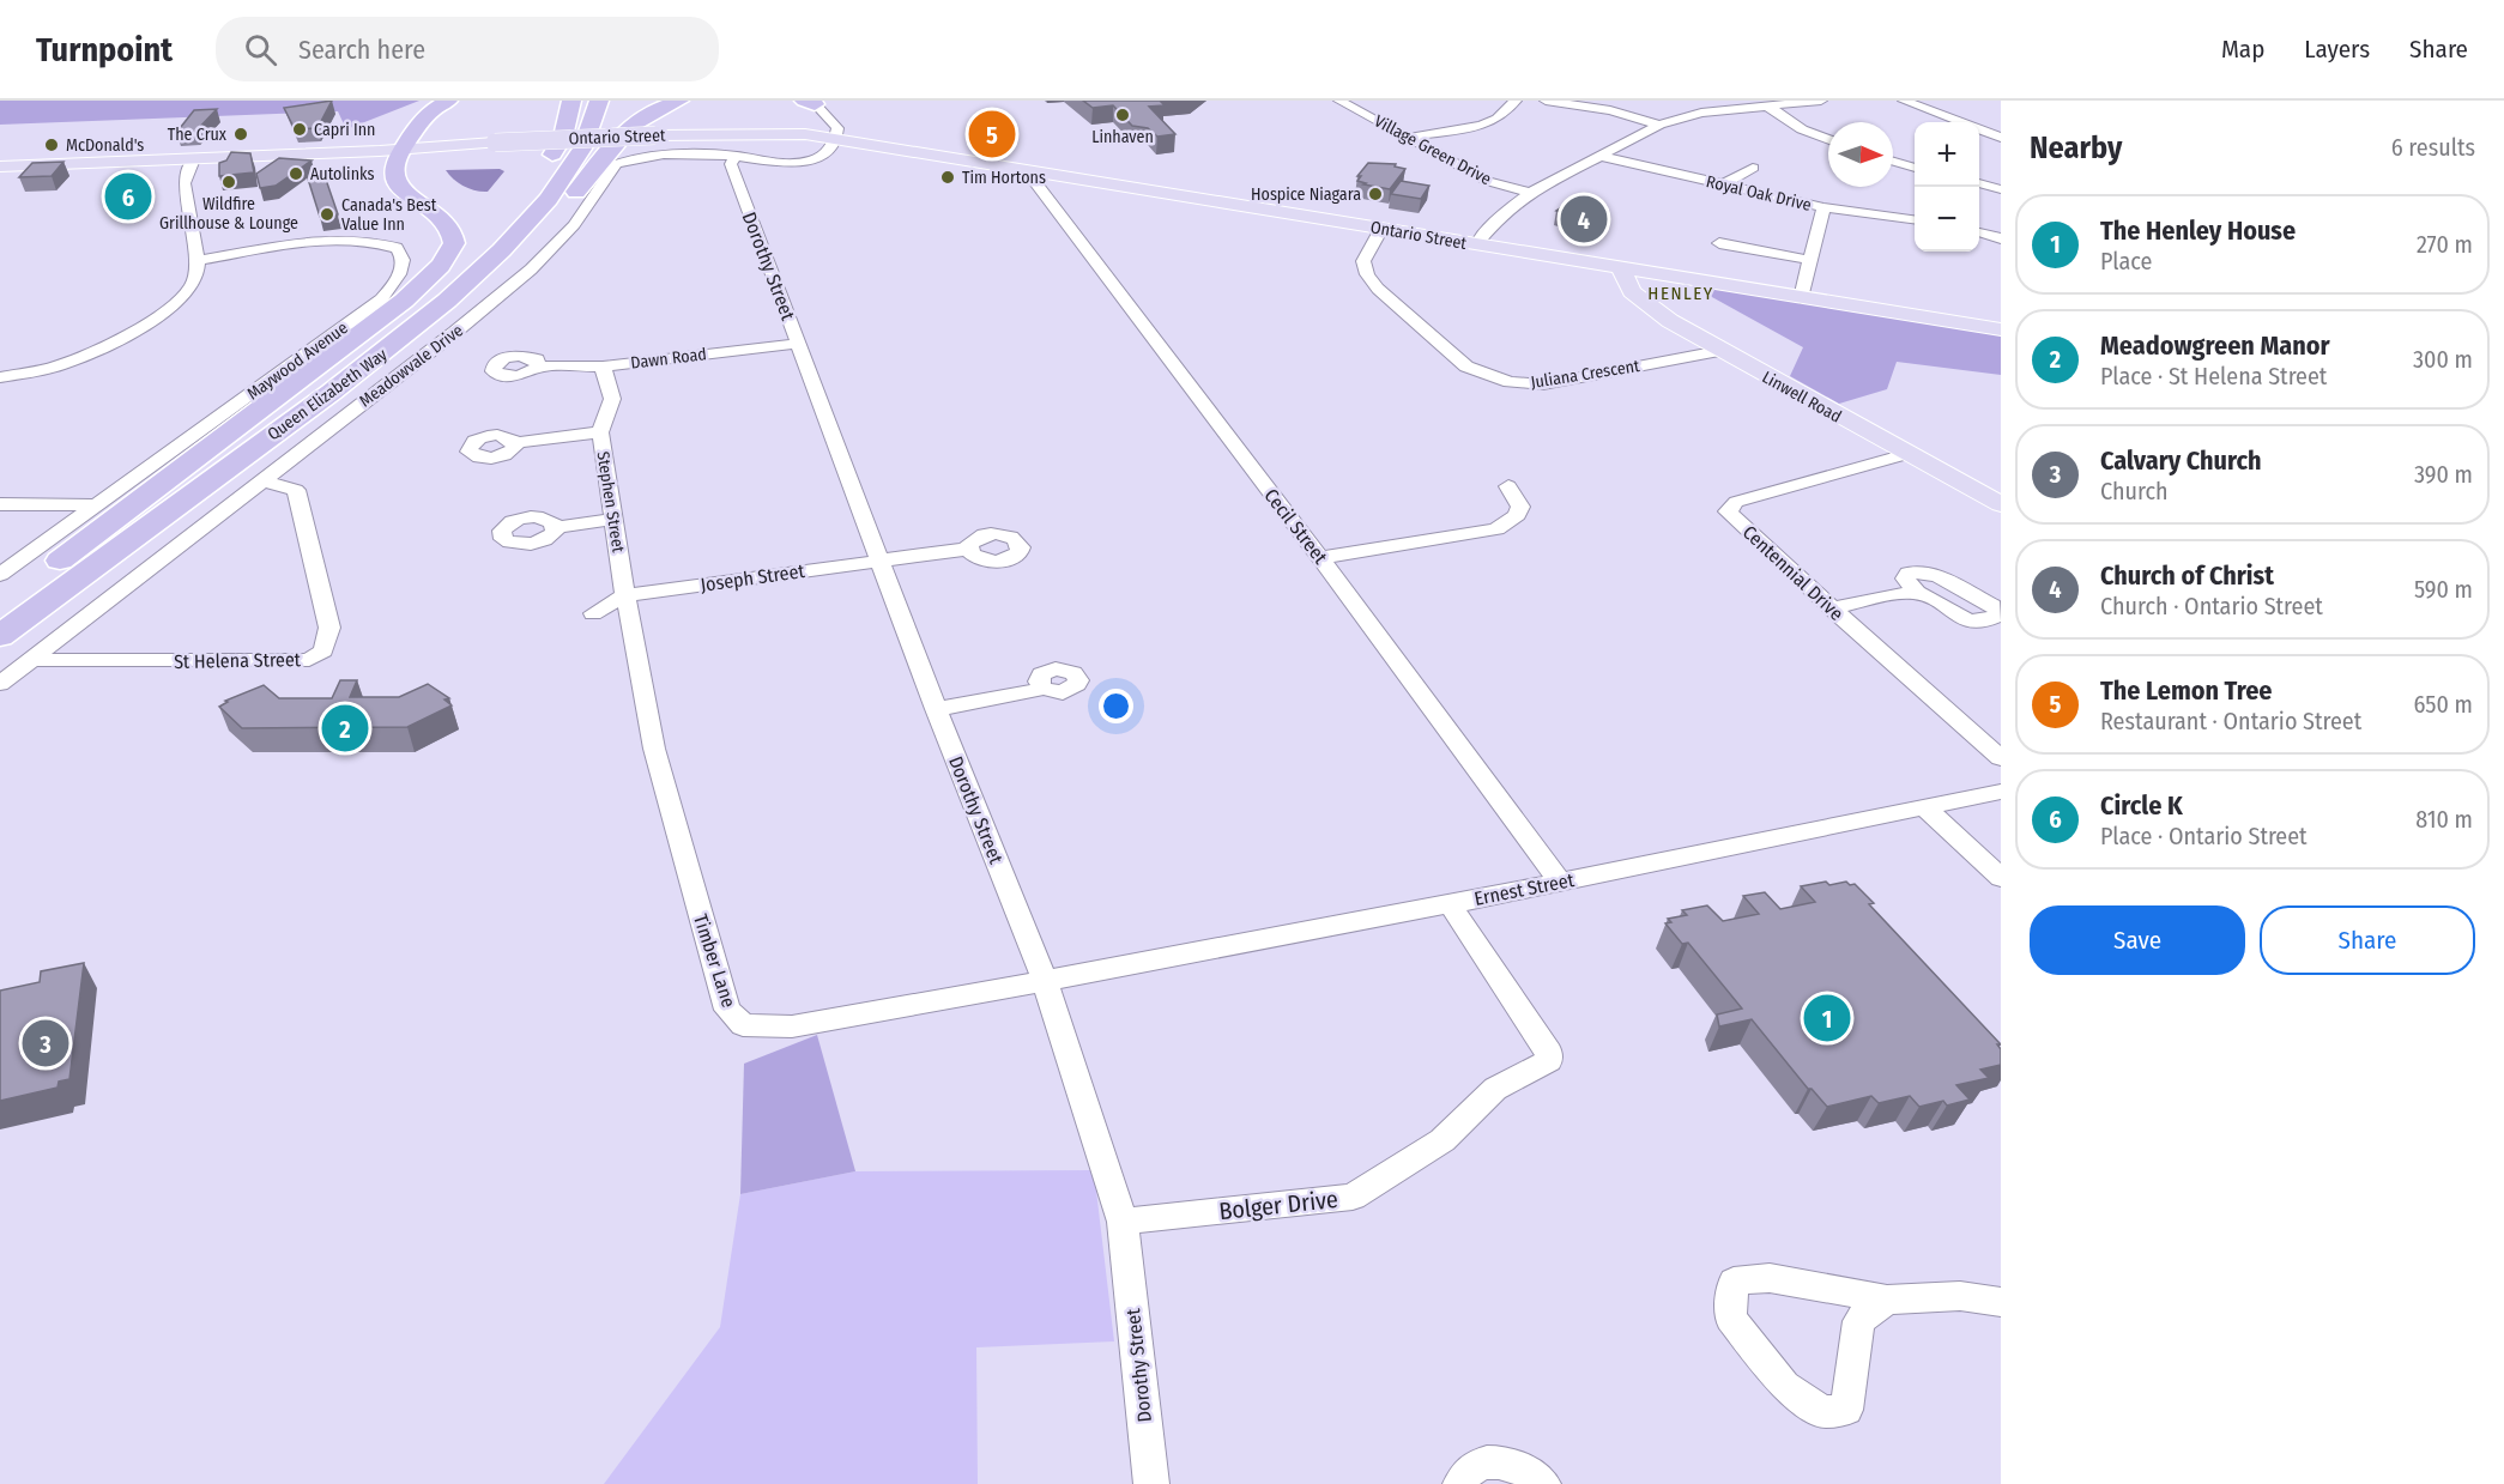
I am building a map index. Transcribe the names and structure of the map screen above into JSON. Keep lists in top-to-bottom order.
{
  "streets": {
    "highway": ["Queen Elizabeth Way"],
    "main road": ["Ontario Street", "Linwell Road"],
    "street": [
      "Village Green Drive",
      "Royal Oak Drive",
      "Dorothy Street",
      "Dawn Road",
      "Maywood Avenue",
      "Meadowvale Drive",
      "Juliana Crescent",
      "Stephen Street",
      "Cecil Street",
      "Centennial Drive",
      "Joseph Street",
      "St Helena Street",
      "Ernest Street",
      "Timber Lane",
      "Bolger Drive"
    ]
  },
  "crossings": [
    ["Ontario Street", "Meadowvale Drive"],
    ["Ontario Street", "Juliana Crescent"],
    ["Ontario Street", "Linwell Road"],
    ["Ontario Street", "Cecil Street"],
    ["Dorothy Street", "Dawn Road"],
    ["Dorothy Street", "Meadowvale Drive"],
    ["Dorothy Street", "Joseph Street"],
    ["Dorothy Street", "Ernest Street"],
    ["Dorothy Street", "Timber Lane"],
    ["Dorothy Street", "Bolger Drive"],
    ["Dawn Road", "Stephen Street"],
    ["Meadowvale Drive", "St Helena Street"],
    ["Juliana Crescent", "Linwell Road"],
    ["Linwell Road", "Centennial Drive"],
    ["Stephen Street", "Joseph Street"],
    ["Stephen Street", "Timber Lane"],
    ["Cecil Street", "Ernest Street"],
    ["Joseph Street", "Timber Lane"],
    ["Ernest Street", "Timber Lane"],
    ["Ernest Street", "Bolger Drive"]
  ],
  "districts": ["HENLEY"],
  "places": [
    "Linhaven",
    "Capri Inn",
    "The Crux",
    "McDonald's",
    "Autolinks",
    "Tim Hortons",
    "Wildfire Grillhouse & Lounge",
    "Hospice Niagara",
    "Canada's Best Value Inn"
  ],
  "north": "right",
  "page": {
    "header": "Turnpoint",
    "search": "Search here",
    "nav": ["Map", "Layers", "Share"],
    "heading": ["Nearby", "6 results"],
    "pins": [
      "5",
      "6",
      "4",
      "2",
      "1",
      "3"
    ],
    "map_buttons": ["+", "−"],
    "list": [
      {
        "mark": "1",
        "name": "The Henley House",
        "note": "Place",
        "value": "270 m"
      },
      {
        "mark": "2",
        "name": "Meadowgreen Manor",
        "note": "Place · St Helena Street",
        "value": "300 m"
      },
      {
        "mark": "3",
        "name": "Calvary Church",
        "note": "Church",
        "value": "390 m"
      },
      {
        "mark": "4",
        "name": "Church of Christ",
        "note": "Church · Ontario Street",
        "value": "590 m"
      },
      {
        "mark": "5",
        "name": "The Lemon Tree",
        "note": "Restaurant · Ontario Street",
        "value": "650 m"
      },
      {
        "mark": "6",
        "name": "Circle K",
        "note": "Place · Ontario Street",
        "value": "810 m"
      }
    ],
    "buttons": ["Save", "Share"]
  }
}
